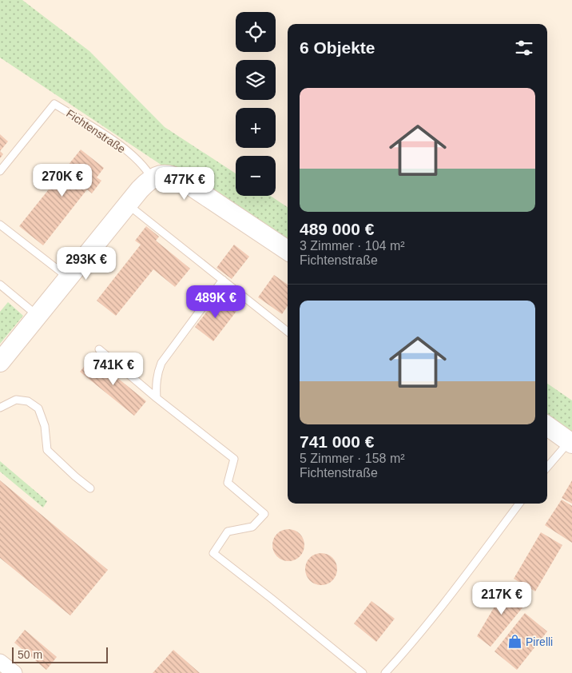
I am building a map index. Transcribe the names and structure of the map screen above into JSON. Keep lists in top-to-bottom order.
{
  "streets": {
    "lane": ["Fichtenstraße"]
  },
  "places": {
    "shop": ["Pirelli"]
  },
  "scale_bar": "50 m",
  "page": {
    "map_buttons": ["+", "−"],
    "heading": "6 Objekte",
    "list": [
      {
        "name": "489 000 €",
        "note": "3 Zimmer · 104 m² · Fichtenstraße"
      },
      {
        "name": "741 000 €",
        "note": "5 Zimmer · 158 m² · Fichtenstraße"
      }
    ],
    "price": [
      "270K €",
      "477K €",
      "293K €",
      "489K €",
      "741K €",
      "217K €"
    ],
    "scale": "50 m"
  }
}
